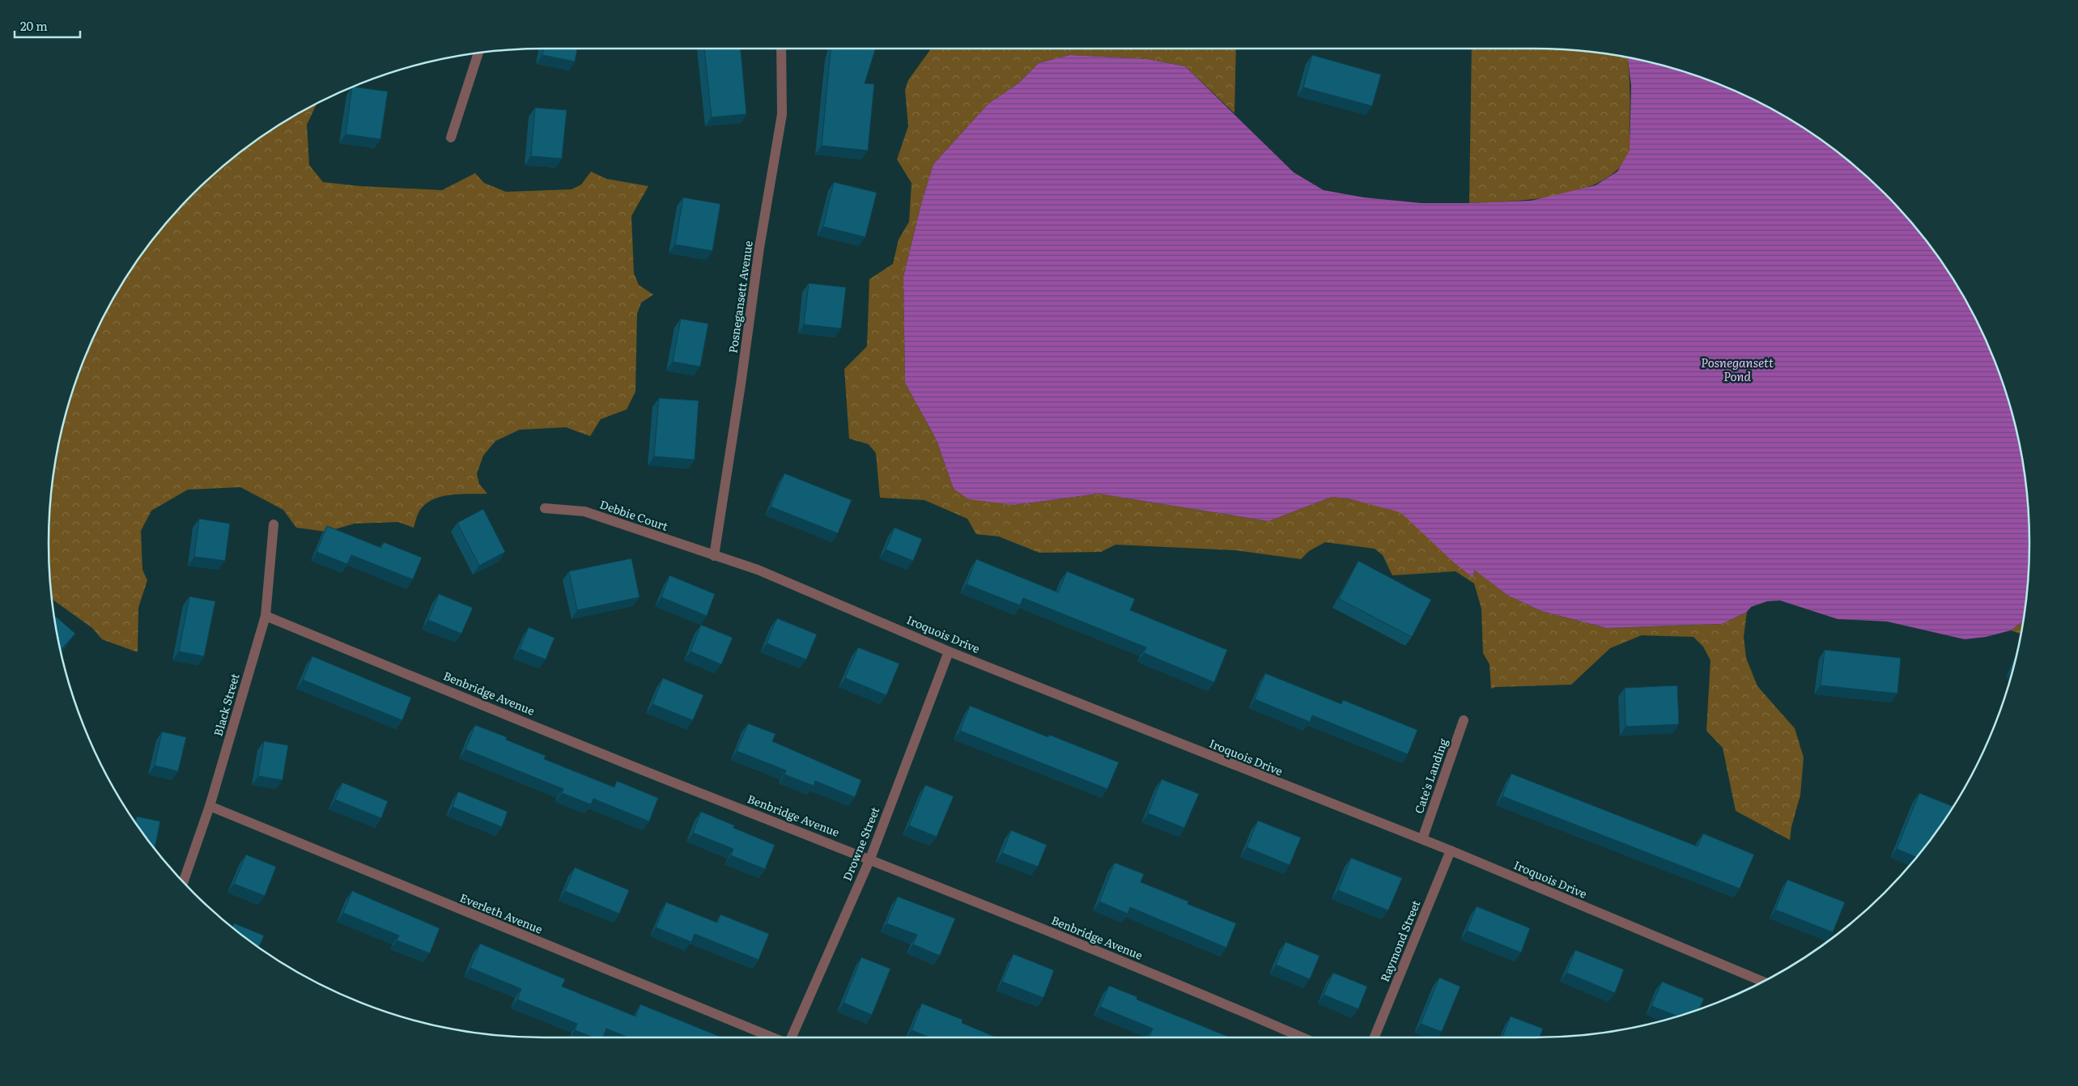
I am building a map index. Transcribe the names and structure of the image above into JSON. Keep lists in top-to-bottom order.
{
  "streets": {
    "street": [
      "Posnegansett Avenue",
      "Debbie Court",
      "Iroquois Drive",
      "Benbridge Avenue",
      "Black Street",
      "Cate's Landing",
      "Drowne Street",
      "Everleth Avenue",
      "Raymond Street"
    ]
  },
  "crossings": [
    ["Posnegansett Avenue", "Debbie Court"],
    ["Posnegansett Avenue", "Iroquois Drive"],
    ["Debbie Court", "Iroquois Drive"],
    ["Iroquois Drive", "Cate's Landing"],
    ["Iroquois Drive", "Drowne Street"],
    ["Iroquois Drive", "Raymond Street"],
    ["Benbridge Avenue", "Black Street"],
    ["Benbridge Avenue", "Drowne Street"],
    ["Black Street", "Everleth Avenue"]
  ],
  "water": ["Posnegansett Pond"],
  "scale_bar": "20 m"
}
